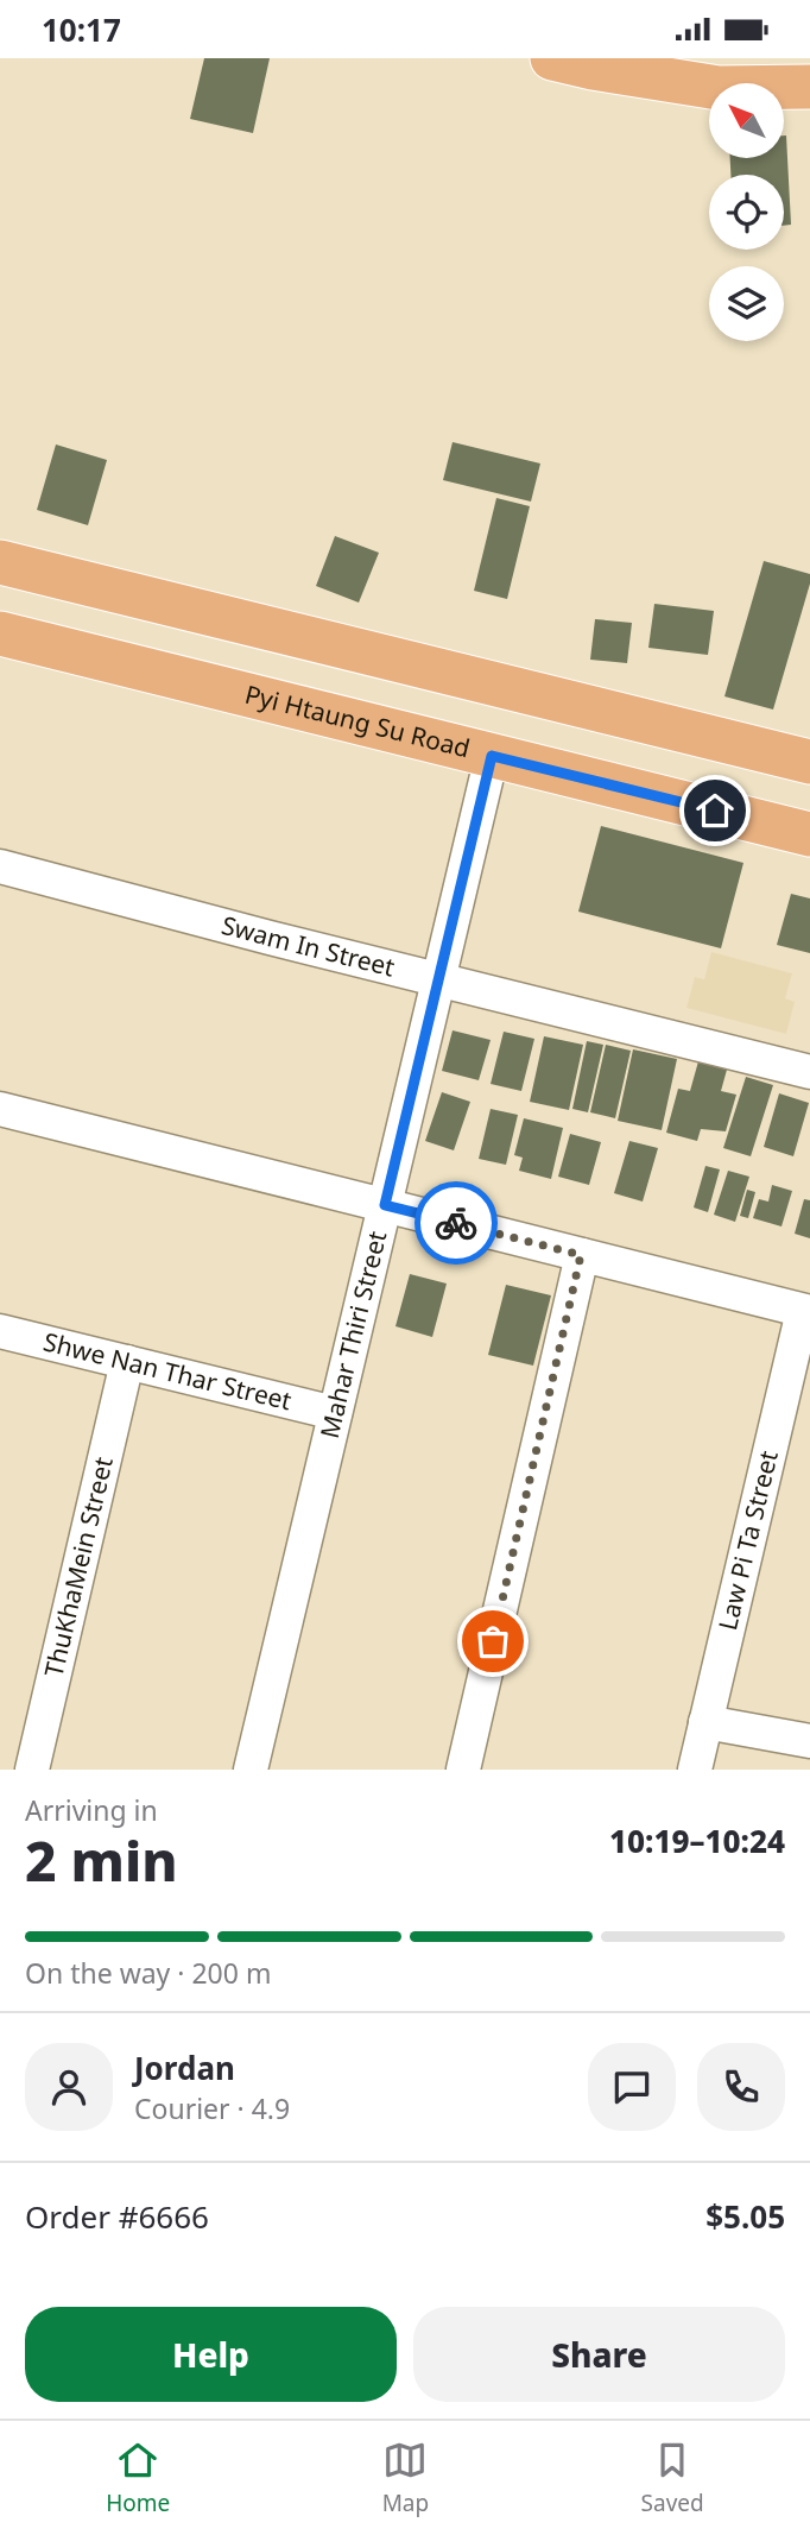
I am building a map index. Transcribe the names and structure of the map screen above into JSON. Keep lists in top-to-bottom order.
{
  "streets": {
    "main road": ["Pyi Htaung Su Road"],
    "street": [
      "Swam In Street",
      "Mahar Thiri Street",
      "Shwe Nan Thar Street",
      "Law Pi Ta Street",
      "ThuKhaMein Street"
    ]
  },
  "crossings": [
    ["Pyi Htaung Su Road", "Mahar Thiri Street"],
    ["Swam In Street", "Mahar Thiri Street"],
    ["Mahar Thiri Street", "Shwe Nan Thar Street"],
    ["Shwe Nan Thar Street", "ThuKhaMein Street"]
  ],
  "north": "top left",
  "page": {
    "status": "10:17",
    "heading": ["2 min", "Arriving in", "10:19–10:24"],
    "panel": [
      "Jordan",
      "Courier · 4.9",
      "Order #6666",
      "$5.05"
    ],
    "bar": "On the way · 200 m",
    "buttons": ["Help", "Share"],
    "tabs": ["Home", "Map", "Saved"]
  }
}
